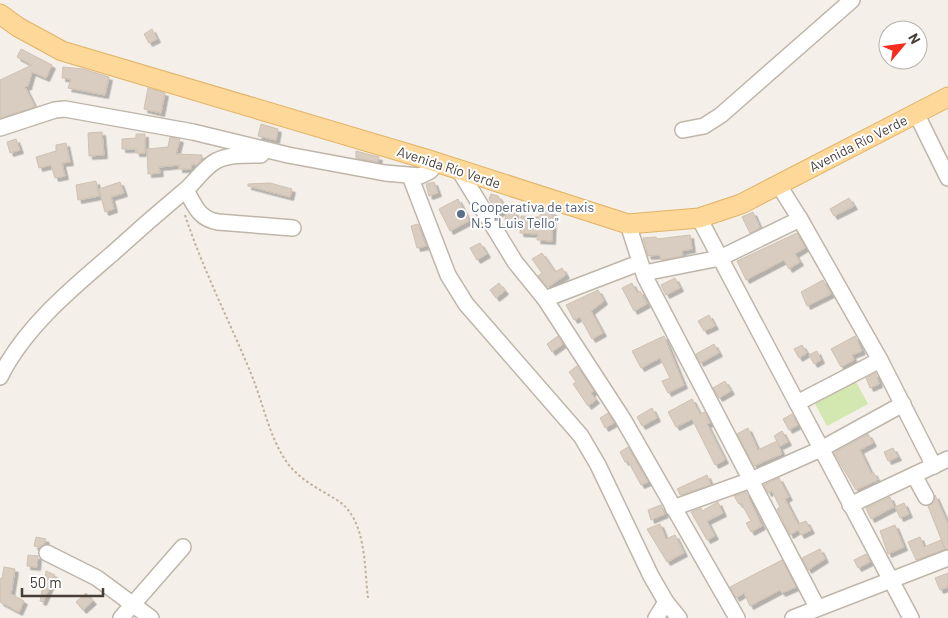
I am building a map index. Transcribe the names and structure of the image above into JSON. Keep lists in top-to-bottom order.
{
  "streets": {
    "main road": ["Avenida Río Verde"]
  },
  "places": ["Cooperativa de taxis N.5 \"Luis Tello\""],
  "scale_bar": "50 m",
  "north": "top right"
}
